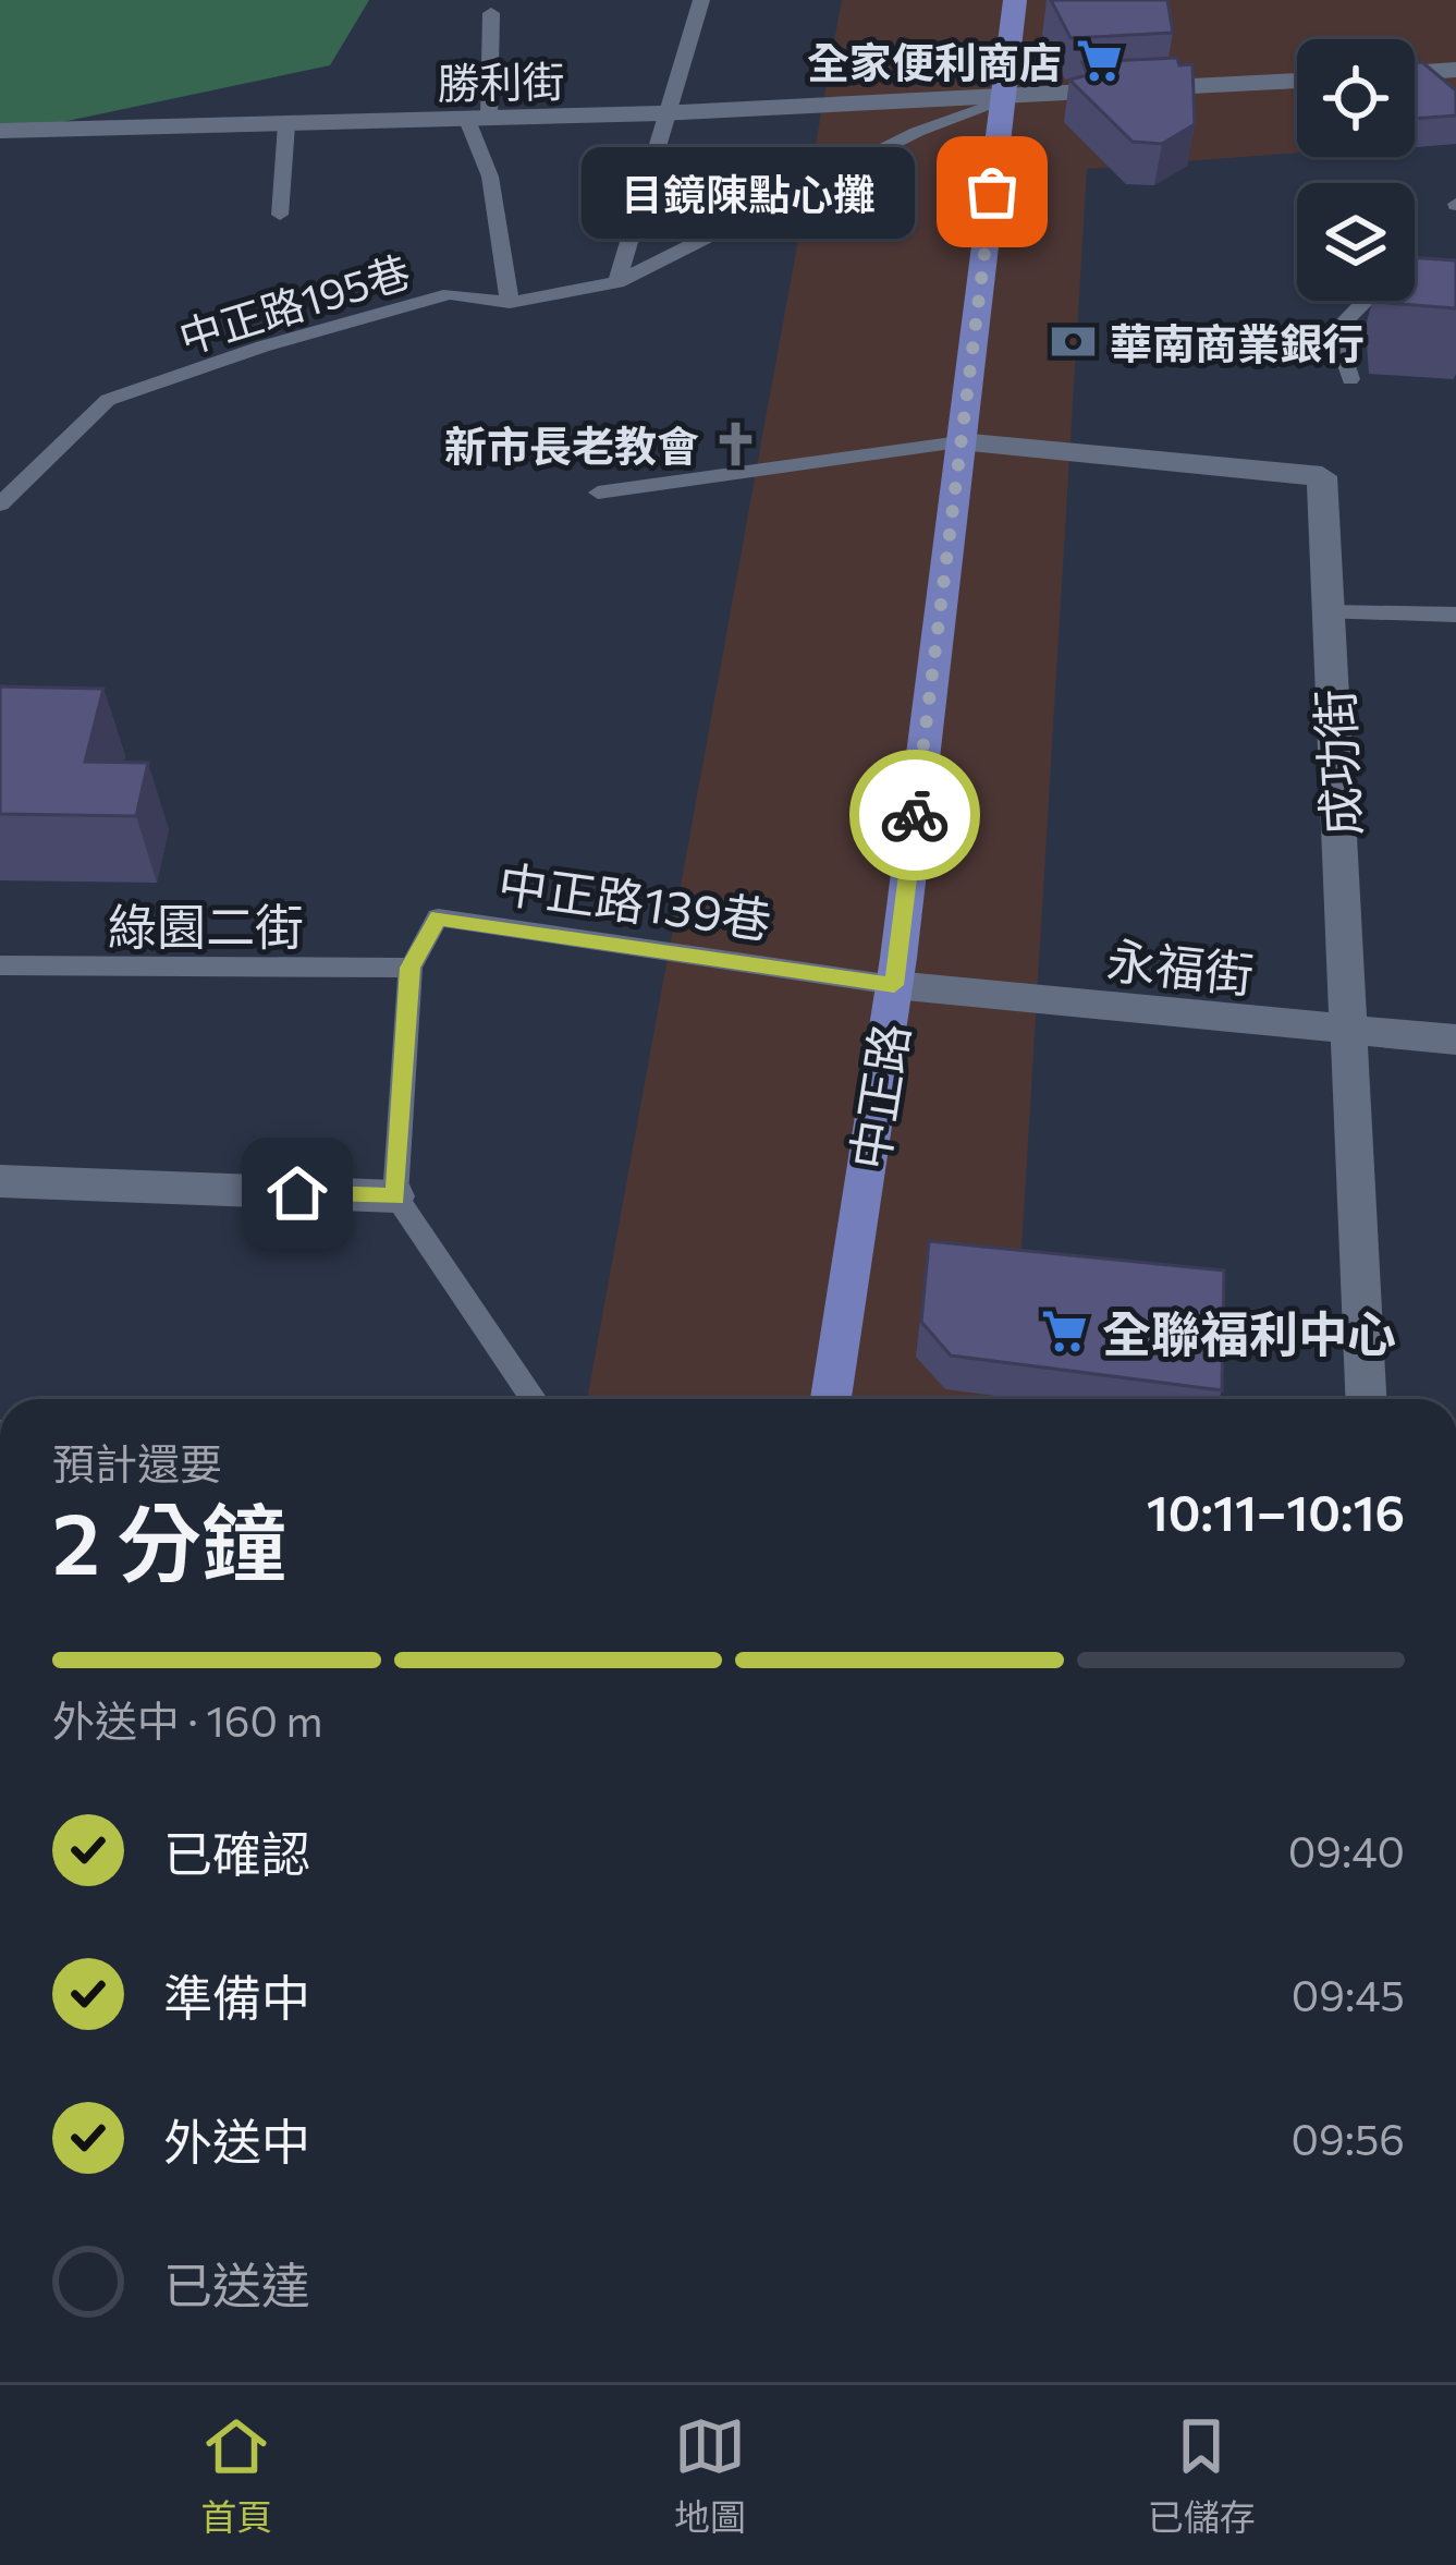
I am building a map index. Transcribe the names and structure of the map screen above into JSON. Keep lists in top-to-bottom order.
{
  "streets": {
    "main road": ["中正路"],
    "street": ["勝利街", "成功街", "永福街"],
    "lane": ["中正路195巷", "中正路139巷", "綠園二街"]
  },
  "crossings": [
    ["勝利街", "中正路195巷"],
    ["勝利街", "中正路"],
    ["中正路195巷", "中正路"],
    ["成功街", "永福街"],
    ["成功街", "中正路"],
    ["中正路139巷", "綠園二街"],
    ["中正路139巷", "永福街"],
    ["中正路139巷", "中正路"],
    ["永福街", "中正路"]
  ],
  "places": {
    "supermarket": ["全家便利商店", "全聯福利中心"],
    "other": ["目鏡陳點心攤"],
    "bank": ["華南商業銀行"],
    "church": ["新市長老教會"]
  },
  "page": {
    "bubble": "目鏡陳點心攤",
    "heading": ["2 分鐘", "預計還要", "10:11–10:16"],
    "bar": "外送中 · 160 m",
    "list": [
      ["已確認", "09:40"],
      ["準備中", "09:45"],
      ["外送中", "09:56"],
      "已送達"
    ],
    "tabs": ["首頁", "地圖", "已儲存"]
  }
}
